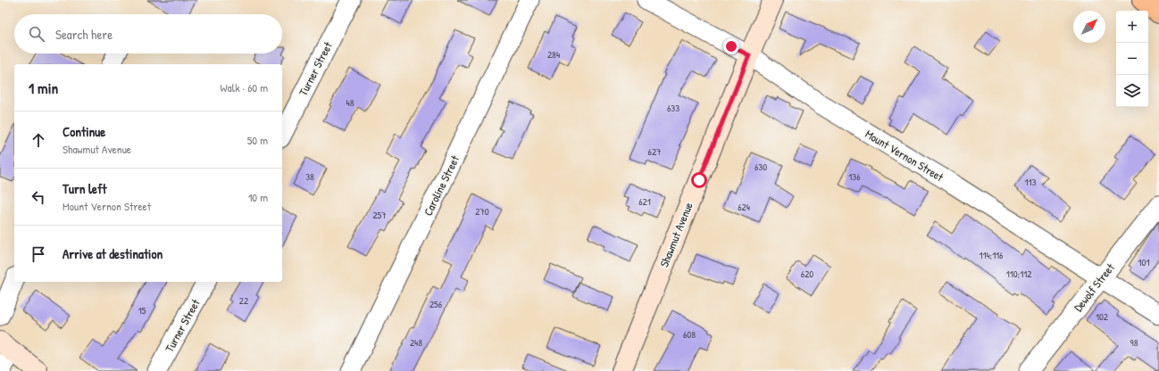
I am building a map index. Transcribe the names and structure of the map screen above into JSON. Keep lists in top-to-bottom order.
{
  "streets": {
    "main road": ["Shawmut Avenue"],
    "street": [
      "Turner Street",
      "Mount Vernon Street",
      "Caroline Street",
      "Dewolf Street"
    ]
  },
  "crossings": [
    ["Mount Vernon Street", "Shawmut Avenue"],
    ["Mount Vernon Street", "Dewolf Street"]
  ],
  "house_numbers": [
    "284",
    "48",
    "633",
    "627",
    "630",
    "38",
    "136",
    "113",
    "621",
    "624",
    "270",
    "257",
    "114;116",
    "101",
    "620",
    "110;112",
    "22",
    "256",
    "15",
    "102",
    "608",
    "248",
    "98"
  ],
  "north": "top right",
  "page": {
    "map_buttons": ["+", "−"],
    "search": "Search here",
    "heading": ["1 min", "Walk · 60 m"],
    "list": [
      ["Continue", "Shawmut Avenue", "50 m"],
      ["Turn left", "Mount Vernon Street", "10 m"],
      "Arrive at destination"
    ]
  }
}
